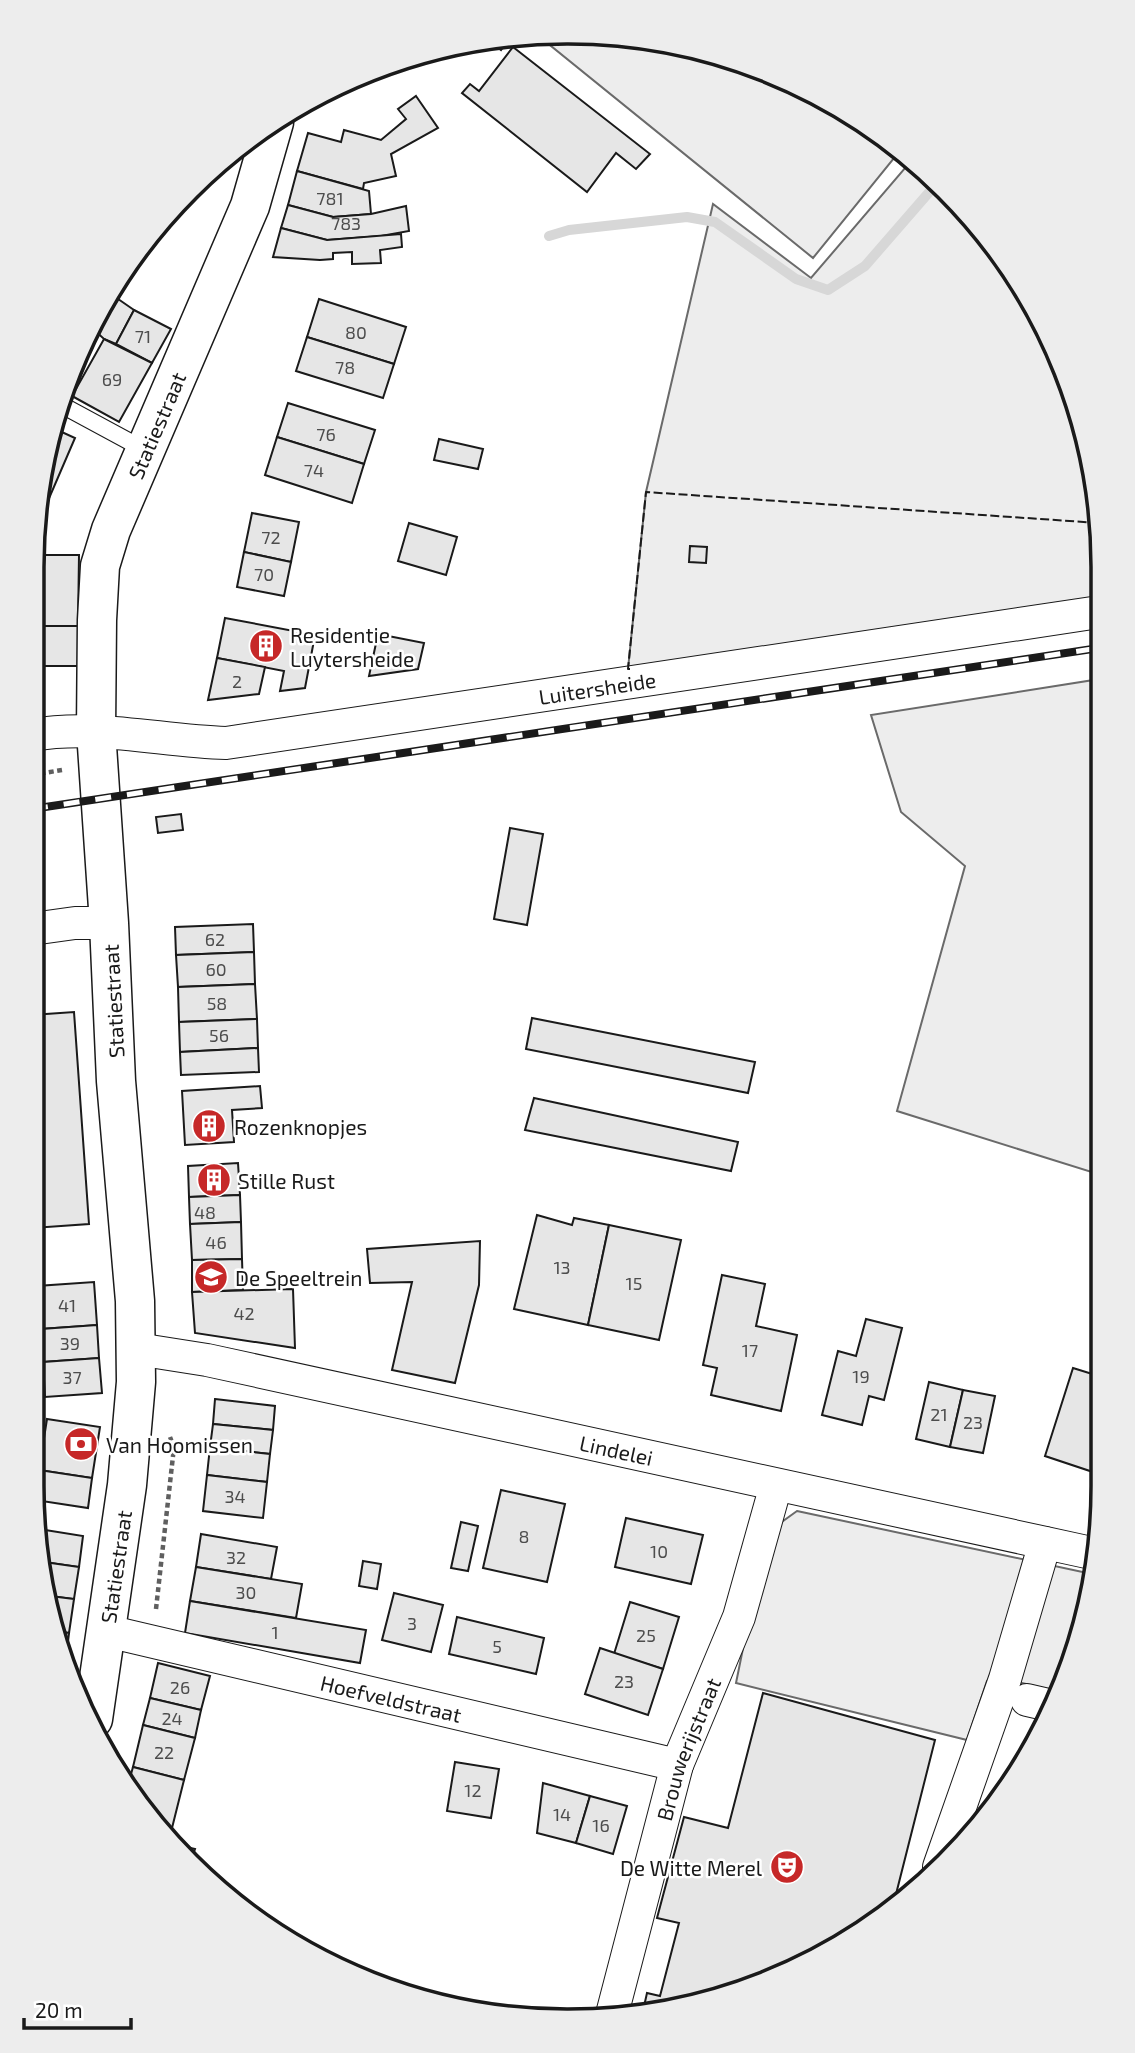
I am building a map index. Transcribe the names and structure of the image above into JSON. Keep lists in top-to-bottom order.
{
  "streets": {
    "street": [
      "Statiestraat",
      "Luitersheide",
      "Lindelei",
      "Hoefveldstraat",
      "Brouwerijstraat"
    ]
  },
  "crossings": [
    ["Statiestraat", "Luitersheide"],
    ["Statiestraat", "Lindelei"],
    ["Statiestraat", "Hoefveldstraat"],
    ["Lindelei", "Brouwerijstraat"],
    ["Hoefveldstraat", "Brouwerijstraat"]
  ],
  "places": {
    "building": ["Residentie Luytersheide", "Rozenknopjes", "Stille Rust"],
    "school or university": ["De Speeltrein"],
    "bank": ["Van Hoomissen"],
    "theatre": ["De Witte Merel"]
  },
  "house_numbers": [
    "781",
    "783",
    "80",
    "71",
    "78",
    "69",
    "76",
    "74",
    "72",
    "70",
    "2",
    "62",
    "60",
    "58",
    "56",
    "48",
    "46",
    "13",
    "15",
    "41",
    "42",
    "39",
    "17",
    "19",
    "37",
    "21",
    "23",
    "34",
    "8",
    "10",
    "32",
    "30",
    "3",
    "1",
    "25",
    "5",
    "23",
    "26",
    "24",
    "22",
    "12",
    "14",
    "16"
  ],
  "scale_bar": "20 m"
}
